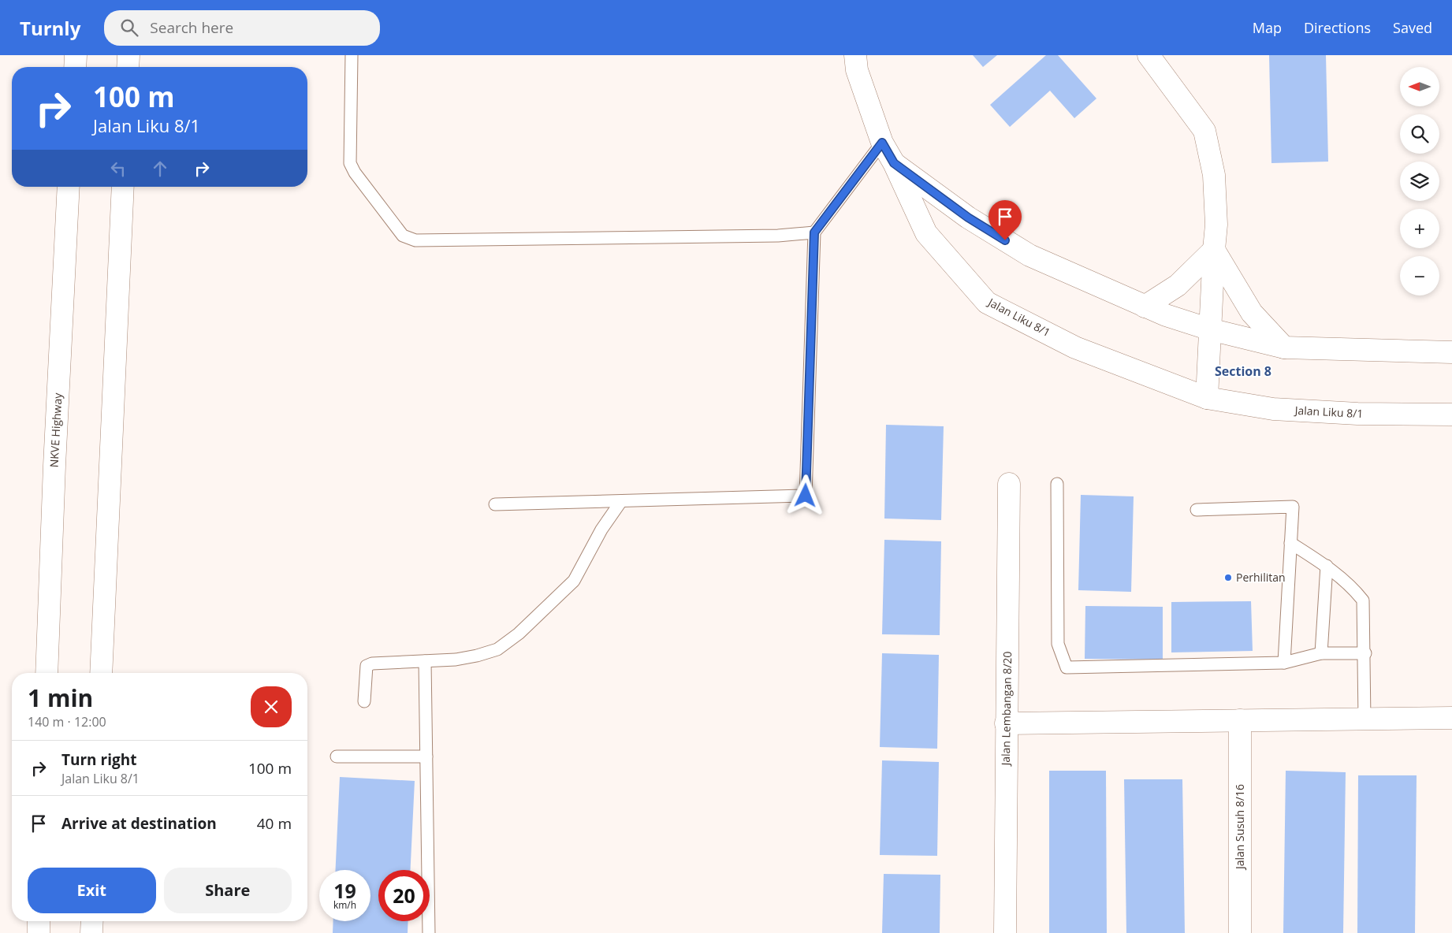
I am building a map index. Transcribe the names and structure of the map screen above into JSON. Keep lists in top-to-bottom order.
{
  "streets": {
    "main road": [
      "Jalan Liku 8/1",
      "NKVE Highway",
      "Jalan Lembangan 8/20",
      "Jalan Susuh 8/16"
    ]
  },
  "districts": ["Section 8"],
  "places": ["Perhilitan"],
  "north": "left",
  "page": {
    "header": "Turnly",
    "search": "Search here",
    "nav": ["Map", "Directions", "Saved"],
    "map_buttons": ["+", "−"],
    "turn": ["100 m", "Jalan Liku 8/1"],
    "heading": ["1 min", "140 m · 12:00"],
    "list": [
      {
        "name": "Turn right",
        "note": "Jalan Liku 8/1",
        "value": "100 m"
      },
      {
        "name": "Arrive at destination",
        "value": "40 m"
      }
    ],
    "buttons": ["Exit", "Share"],
    "speed": "19 km/h",
    "limit": "20"
  }
}
